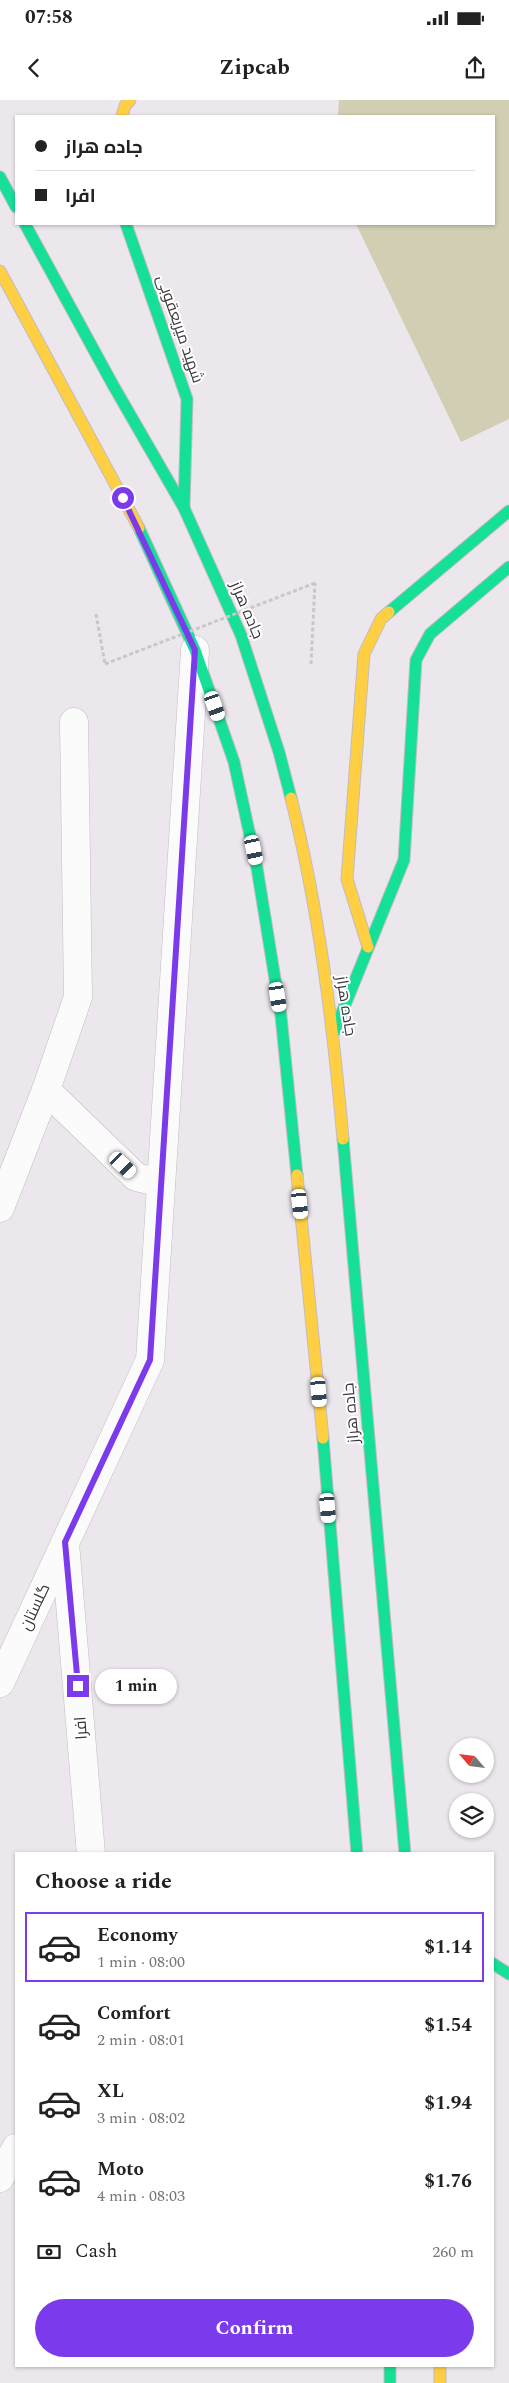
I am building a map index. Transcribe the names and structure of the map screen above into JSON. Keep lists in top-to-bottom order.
{
  "streets": {
    "main road": ["شهید میریعقوبی", "جاده هراز"],
    "street": ["گلستان", "افرا"]
  },
  "crossings": [
    ["شهید میریعقوبی", "جاده هراز"],
    ["جاده هراز", "گلستان"],
    ["گلستان", "افرا"]
  ],
  "north": "top left",
  "page": {
    "status": "07:58",
    "header": "Zipcab",
    "banner": ["جاده هراز", "افرا"],
    "bubble": "1 min",
    "heading": "Choose a ride",
    "list": [
      {
        "name": "Economy",
        "note": "1 min · 08:00",
        "value": "$1.14"
      },
      {
        "name": "Comfort",
        "note": "2 min · 08:01",
        "value": "$1.54"
      },
      {
        "name": "XL",
        "note": "3 min · 08:02",
        "value": "$1.94"
      },
      {
        "name": "Moto",
        "note": "4 min · 08:03",
        "value": "$1.76"
      }
    ],
    "pay": ["Cash", "260 m"],
    "buttons": "Confirm"
  }
}
